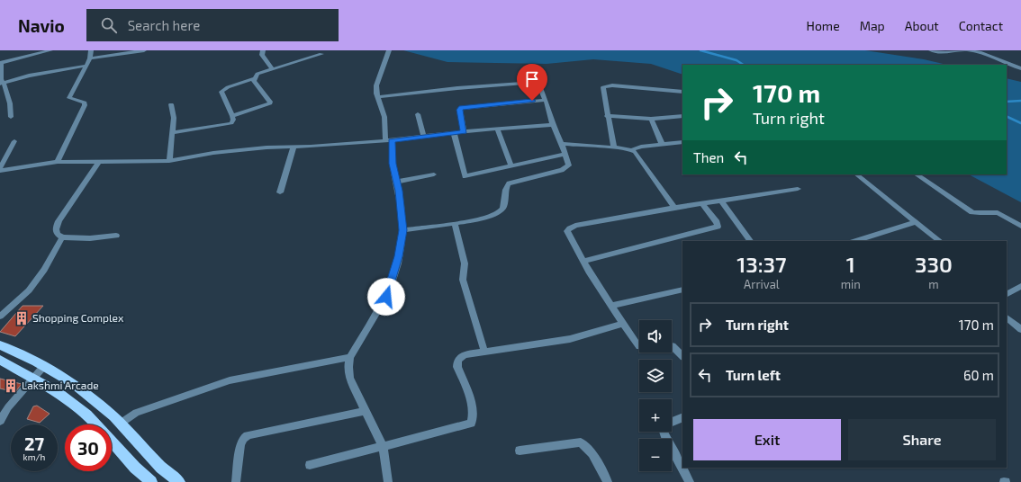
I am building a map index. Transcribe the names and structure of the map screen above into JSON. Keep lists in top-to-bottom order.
{
  "places": {
    "building": ["Shopping Complex", "Lakshmi Arcade"]
  },
  "page": {
    "header": "Navio",
    "search": "Search here",
    "nav": [
      "Home",
      "Map",
      "About",
      "Contact"
    ],
    "turn": ["170 m", "Turn right"],
    "then": "Then",
    "eta": [
      "13:37",
      "Arrival",
      "1",
      "min",
      "330",
      "m"
    ],
    "list": [
      {
        "name": "Turn right",
        "value": "170 m"
      },
      {
        "name": "Turn left",
        "value": "60 m"
      }
    ],
    "map_buttons": ["+", "−"],
    "buttons": ["Exit", "Share"],
    "speed": "27 km/h",
    "limit": "30"
  }
}
